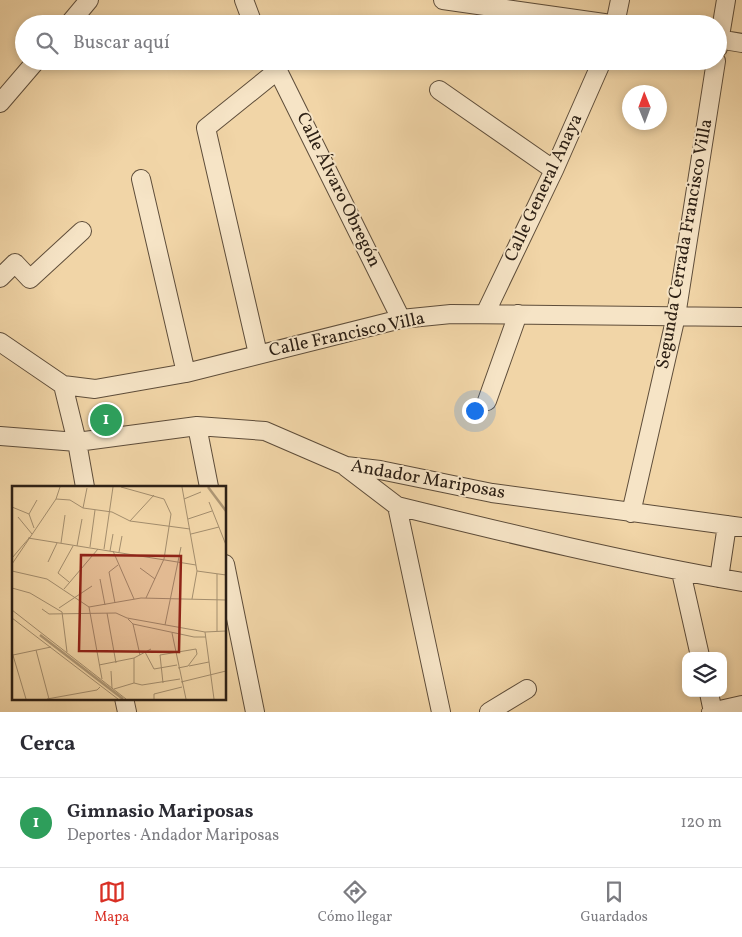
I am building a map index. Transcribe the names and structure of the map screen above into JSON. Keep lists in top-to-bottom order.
{
  "streets": {
    "street": [
      "Calle General Anaya",
      "Calle Álvaro Obregón",
      "Segunda Cerrada Francisco Villa",
      "Calle Francisco Villa",
      "Andador Mariposas"
    ]
  },
  "crossings": [
    ["Calle General Anaya", "Calle Francisco Villa"],
    ["Calle Álvaro Obregón", "Calle Francisco Villa"],
    ["Segunda Cerrada Francisco Villa", "Calle Francisco Villa"],
    ["Segunda Cerrada Francisco Villa", "Andador Mariposas"]
  ],
  "north": "top",
  "page": {
    "search": "Buscar aquí",
    "pins": "1",
    "heading": "Cerca",
    "list": [
      {
        "mark": "1",
        "name": "Gimnasio Mariposas",
        "note": "Deportes · Andador Mariposas",
        "value": "120 m"
      }
    ],
    "nav": ["Mapa", "Cómo llegar", "Guardados"]
  }
}
